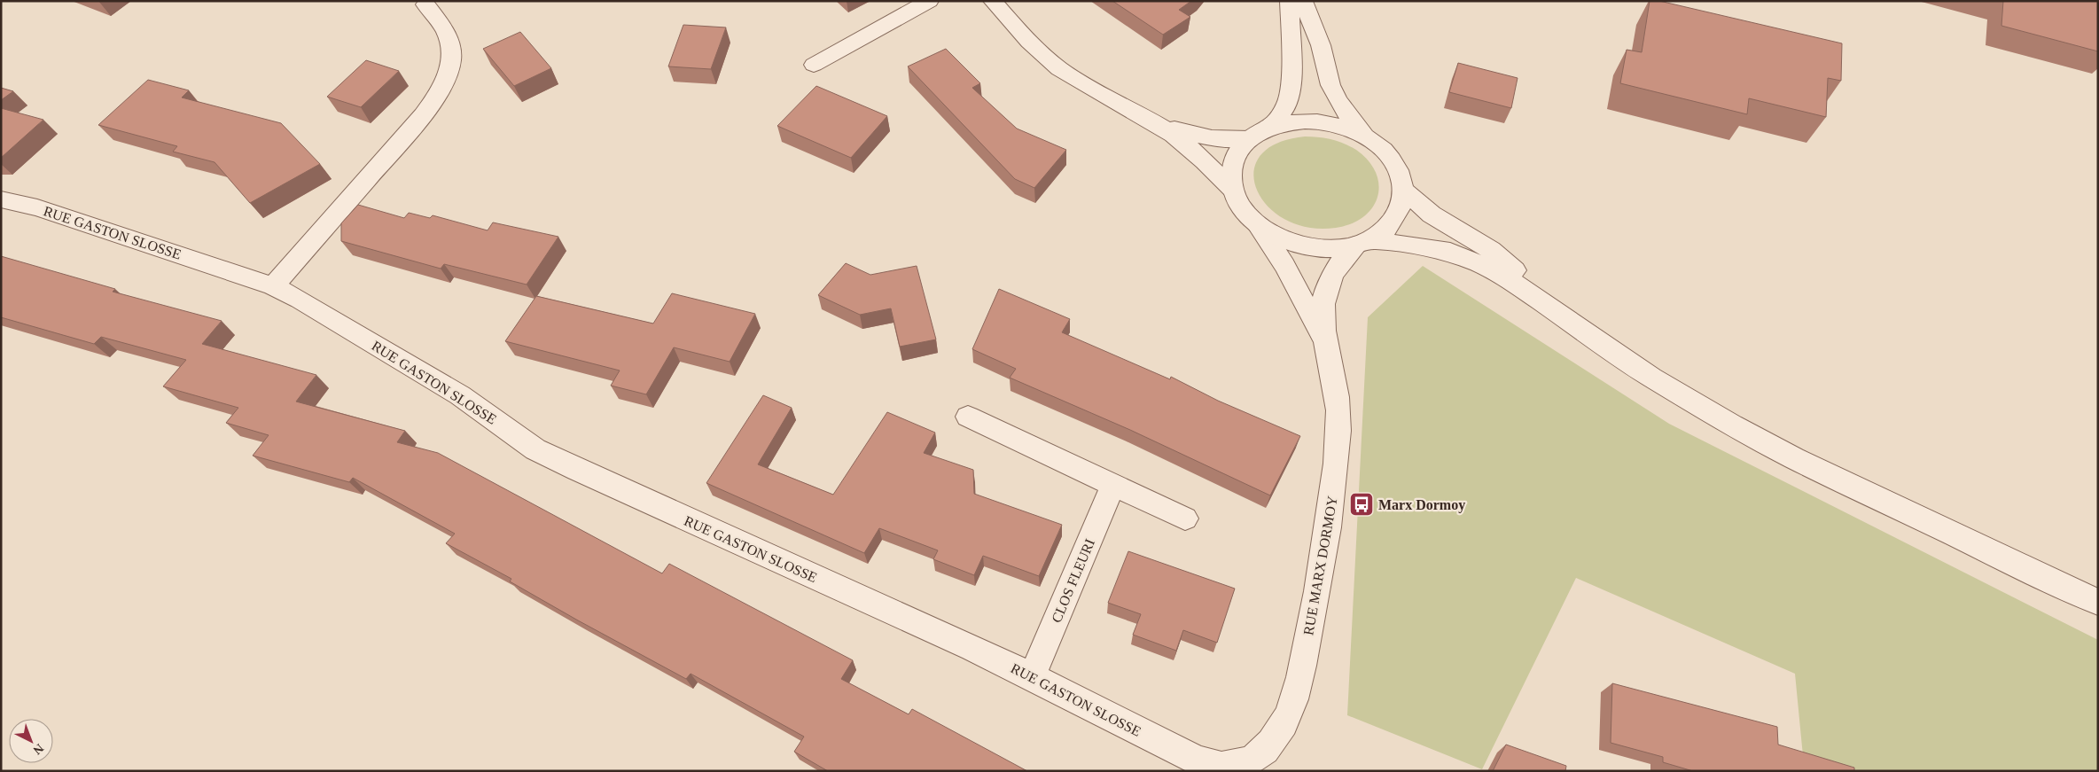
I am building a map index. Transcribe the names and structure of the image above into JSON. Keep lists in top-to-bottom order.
{
  "streets": {
    "street": ["RUE GASTON SLOSSE", "RUE MARX DORMOY", "CLOS FLEURI"]
  },
  "crossings": [
    ["RUE GASTON SLOSSE", "RUE MARX DORMOY"],
    ["RUE GASTON SLOSSE", "CLOS FLEURI"]
  ],
  "places": {
    "bus stop": ["Marx Dormoy"]
  },
  "north": "bottom right"
}
